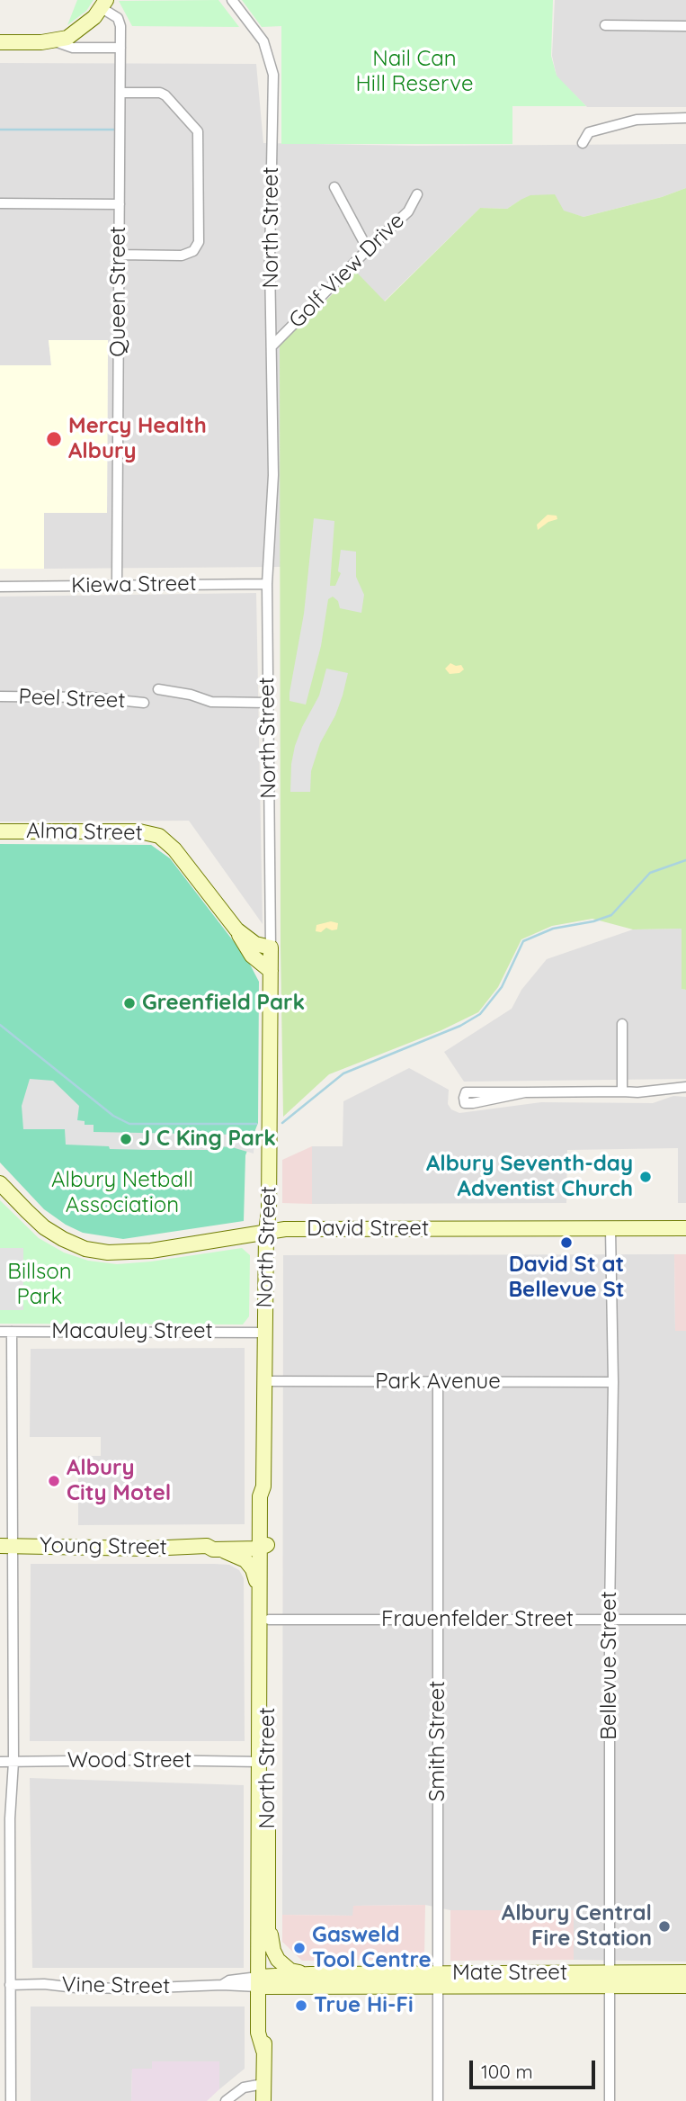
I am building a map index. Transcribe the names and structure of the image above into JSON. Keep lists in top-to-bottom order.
{
  "streets": {
    "main road": [
      "North Street",
      "Alma Street",
      "David Street",
      "Young Street",
      "Mate Street"
    ],
    "street": [
      "Golf View Drive",
      "Queen Street",
      "Kiewa Street",
      "Peel Street",
      "Macauley Street",
      "Park Avenue",
      "Frauenfelder Street",
      "Bellevue Street",
      "Smith Street",
      "Wood Street",
      "Vine Street"
    ]
  },
  "crossings": [
    ["North Street", "Golf View Drive"],
    ["North Street", "Kiewa Street"],
    ["North Street", "Peel Street"],
    ["North Street", "Alma Street"],
    ["North Street", "David Street"],
    ["North Street", "Macauley Street"],
    ["North Street", "Park Avenue"],
    ["North Street", "Young Street"],
    ["North Street", "Frauenfelder Street"],
    ["North Street", "Wood Street"],
    ["North Street", "Mate Street"],
    ["North Street", "Vine Street"],
    ["Queen Street", "Kiewa Street"],
    ["David Street", "Bellevue Street"],
    ["Park Avenue", "Bellevue Street"],
    ["Park Avenue", "Smith Street"],
    ["Frauenfelder Street", "Bellevue Street"],
    ["Frauenfelder Street", "Smith Street"],
    ["Bellevue Street", "Mate Street"],
    ["Smith Street", "Mate Street"],
    ["Mate Street", "Vine Street"]
  ],
  "parks": ["Nail Can Hill Reserve", "Albury Netball Association", "Billson Park"],
  "places": [
    "Mercy Health Albury",
    "Greenfield Park",
    "J C King Park",
    "Albury Seventh-day Adventist Church",
    "David St at Bellevue St",
    "Albury City Motel",
    "Albury Central Fire Station",
    "Gasweld Tool Centre",
    "True Hi-Fi"
  ],
  "scale_bar": "100 m"
}
